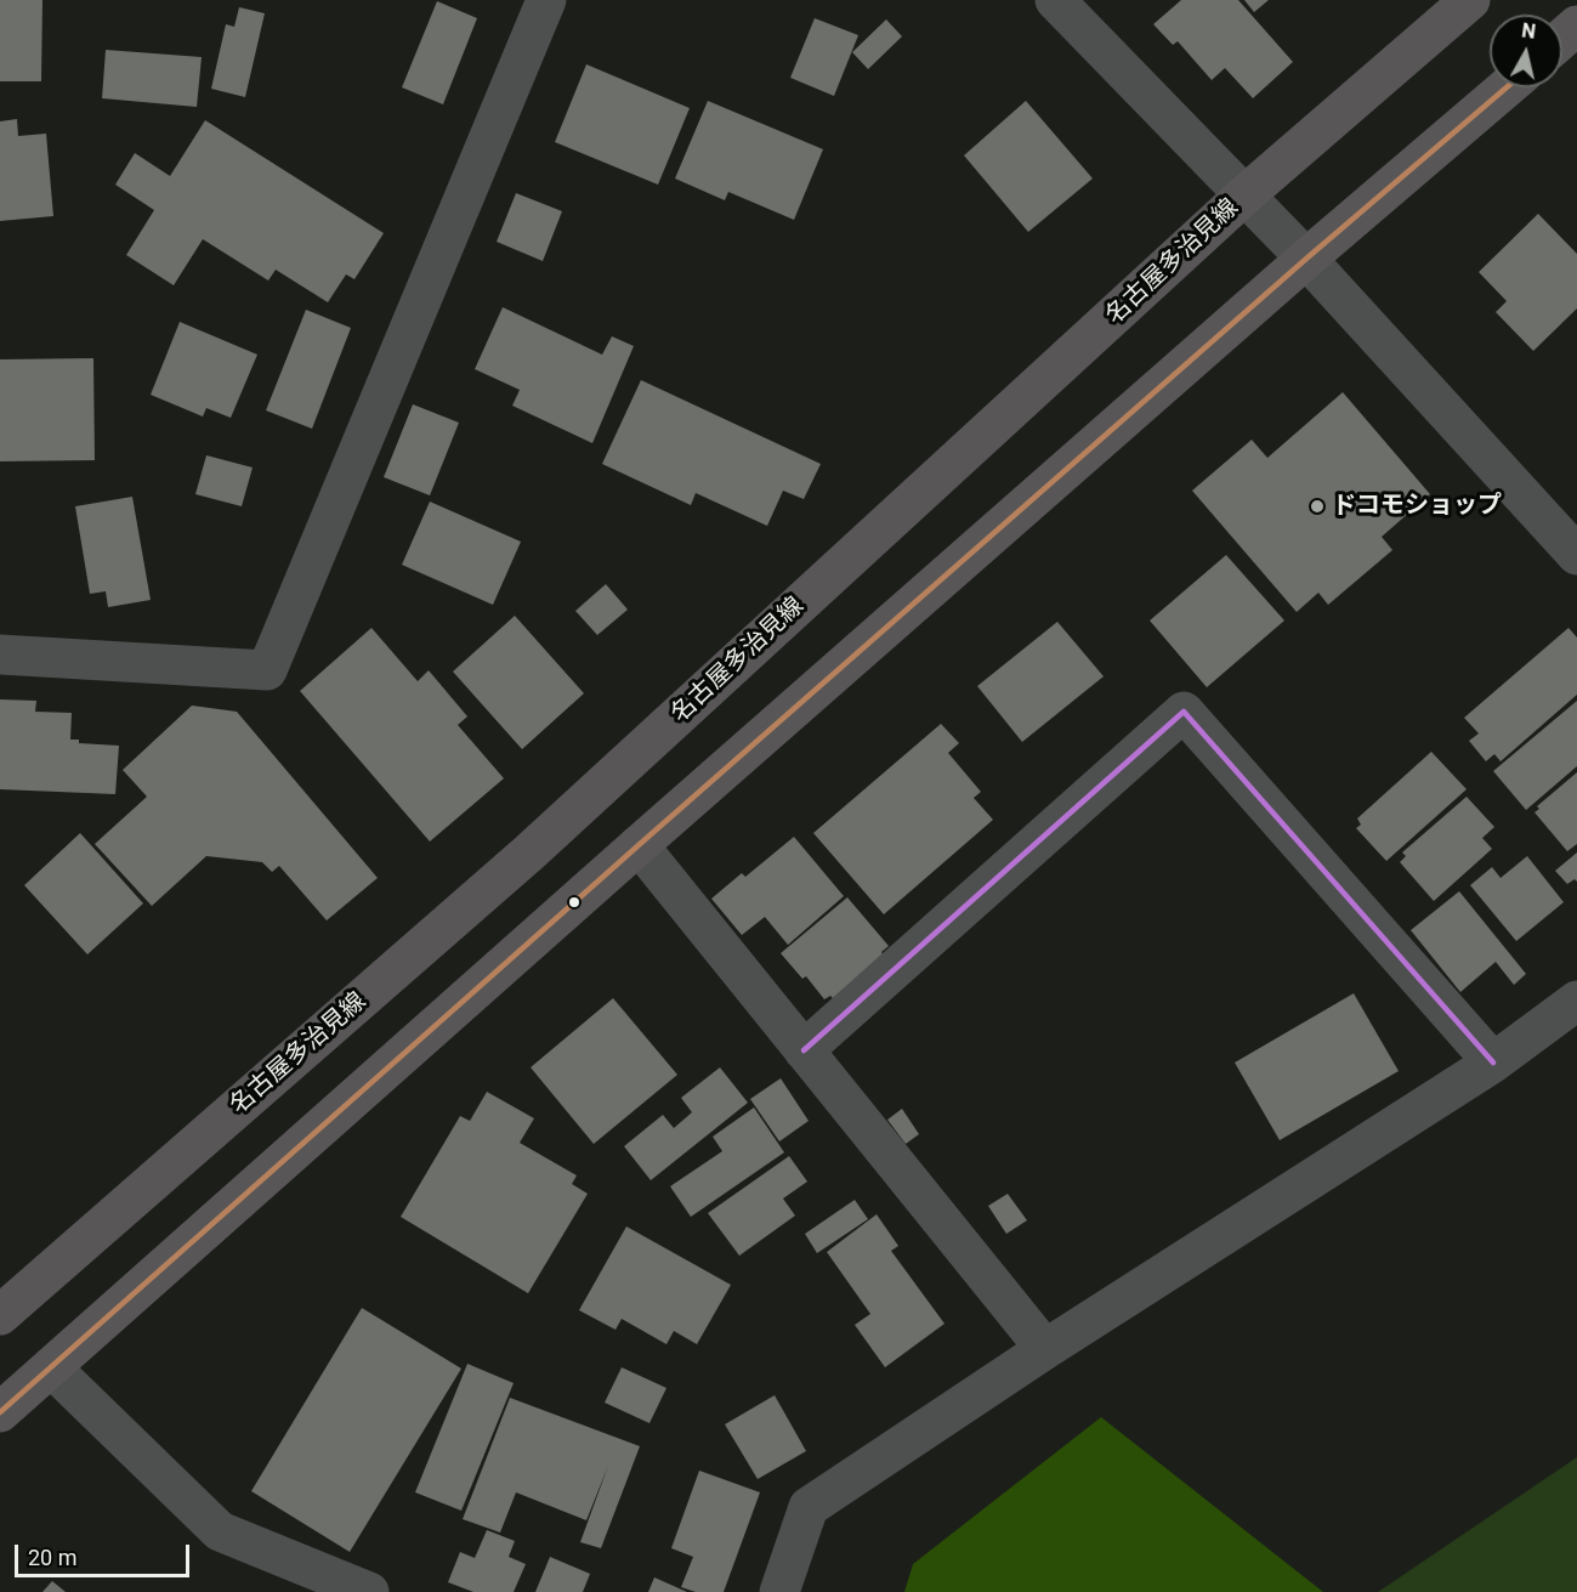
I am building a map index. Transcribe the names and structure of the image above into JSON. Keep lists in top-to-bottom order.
{
  "streets": {
    "main road": ["名古屋多治見線"]
  },
  "places": ["ドコモショップ"],
  "scale_bar": "20 m",
  "north": "top"
}
